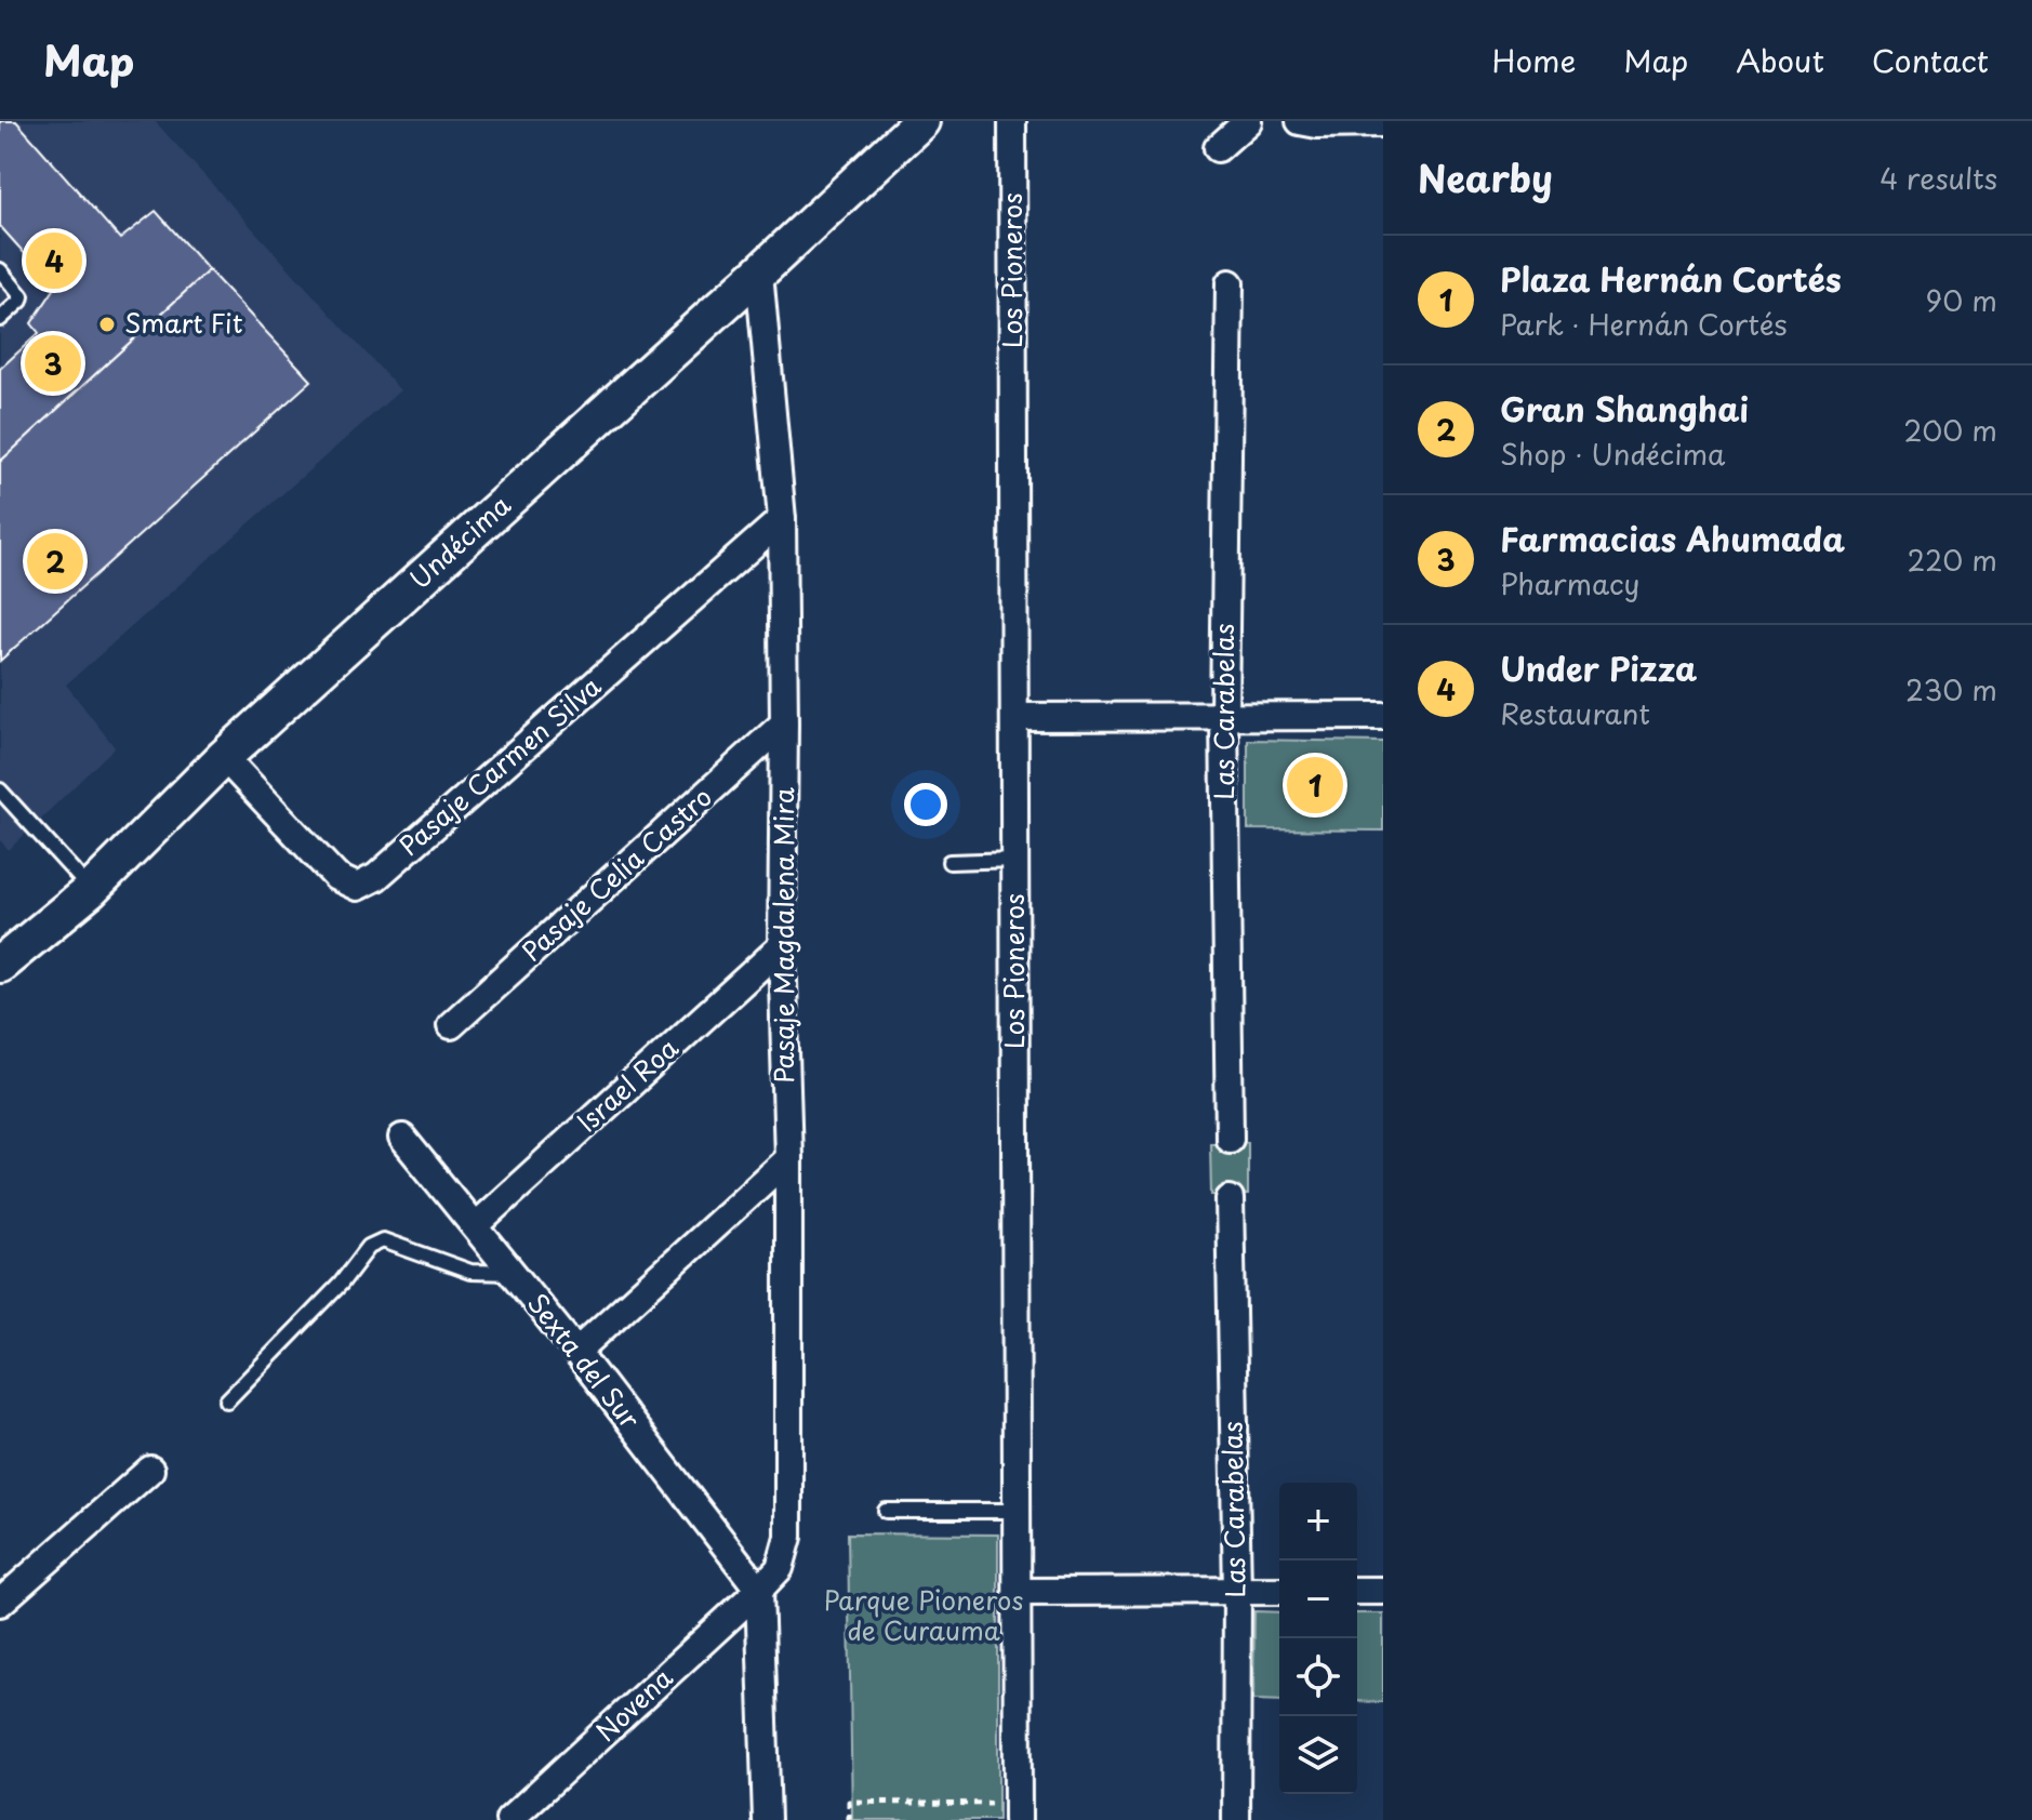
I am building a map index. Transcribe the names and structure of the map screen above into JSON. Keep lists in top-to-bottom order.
{
  "streets": {
    "street": [
      "Los Pioneros",
      "Undécima",
      "Las Carabelas",
      "Pasaje Carmen Silva",
      "Pasaje Celia Castro",
      "Pasaje Magdalena Mira",
      "Israel Roa",
      "Sexta del Sur",
      "Novena"
    ]
  },
  "crossings": [
    ["Undécima", "Pasaje Carmen Silva"],
    ["Undécima", "Pasaje Magdalena Mira"],
    ["Pasaje Carmen Silva", "Pasaje Magdalena Mira"],
    ["Pasaje Celia Castro", "Pasaje Magdalena Mira"],
    ["Pasaje Magdalena Mira", "Israel Roa"],
    ["Pasaje Magdalena Mira", "Sexta del Sur"],
    ["Pasaje Magdalena Mira", "Novena"],
    ["Israel Roa", "Sexta del Sur"],
    ["Sexta del Sur", "Novena"]
  ],
  "parks": ["Parque Pioneros de Curauma"],
  "places": ["Smart Fit"],
  "page": {
    "header": "Map",
    "nav": [
      "Home",
      "Map",
      "About",
      "Contact"
    ],
    "heading": ["Nearby", "4 results"],
    "pins": [
      "4",
      "3",
      "2",
      "1"
    ],
    "list": [
      {
        "mark": "1",
        "name": "Plaza Hernán Cortés",
        "note": "Park · Hernán Cortés",
        "value": "90 m"
      },
      {
        "mark": "2",
        "name": "Gran Shanghai",
        "note": "Shop · Undécima",
        "value": "200 m"
      },
      {
        "mark": "3",
        "name": "Farmacias Ahumada",
        "note": "Pharmacy",
        "value": "220 m"
      },
      {
        "mark": "4",
        "name": "Under Pizza",
        "note": "Restaurant",
        "value": "230 m"
      }
    ],
    "map_buttons": ["+", "−"]
  }
}
